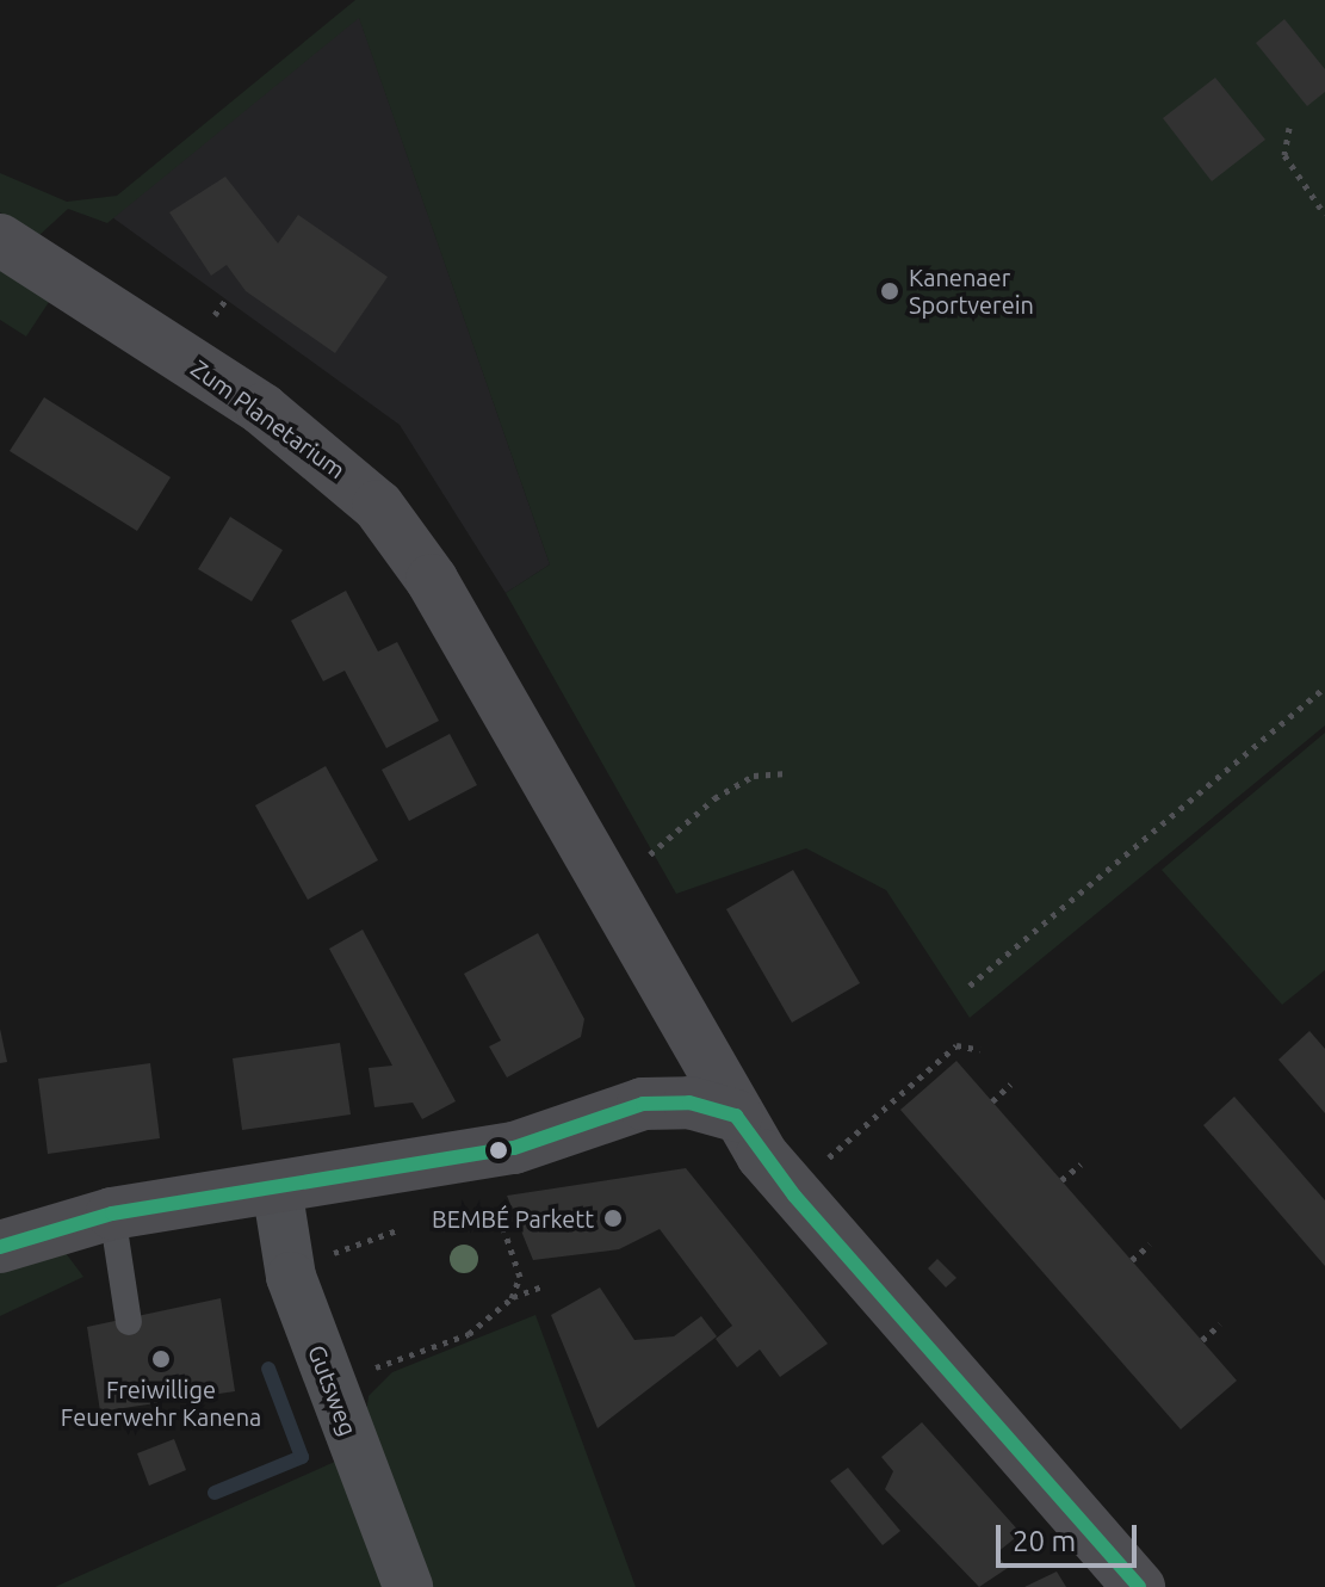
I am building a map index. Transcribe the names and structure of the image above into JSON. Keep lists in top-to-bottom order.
{
  "streets": {
    "street": ["Zum Planetarium", "Gutsweg"]
  },
  "places": ["Kanenaer Sportverein", "BEMBÉ Parkett", "Freiwillige Feuerwehr Kanena"],
  "scale_bar": "20 m"
}
